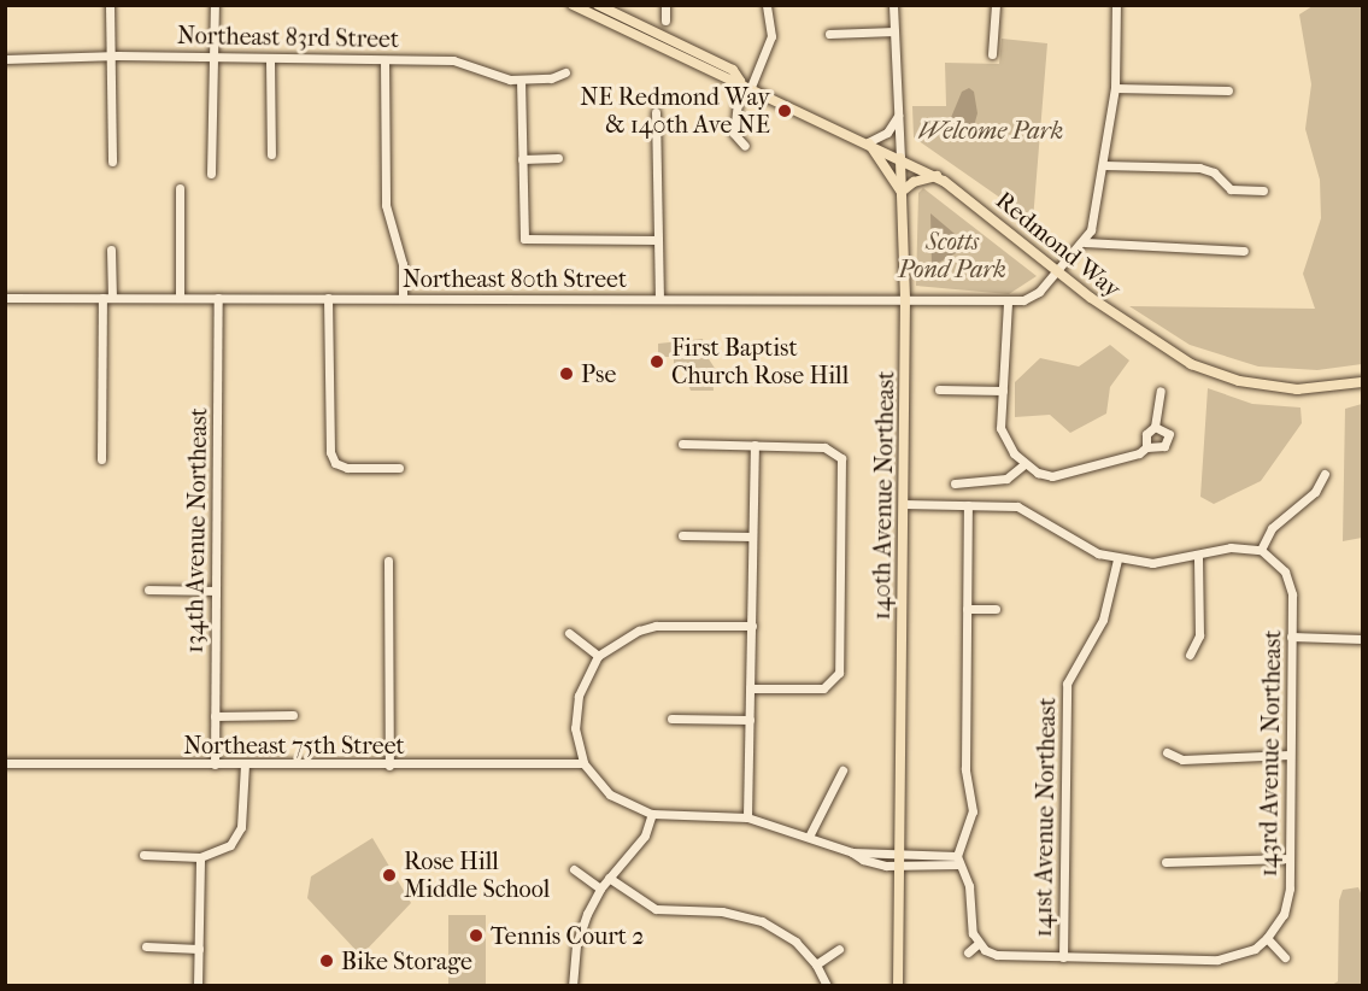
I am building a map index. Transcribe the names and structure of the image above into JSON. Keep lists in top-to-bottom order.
{
  "streets": {
    "main road": ["Redmond Way", "140th Avenue Northeast"],
    "street": [
      "Northeast 83rd Street",
      "Northeast 80th Street",
      "134th Avenue Northeast",
      "Northeast 75th Street",
      "143rd Avenue Northeast",
      "141st Avenue Northeast"
    ]
  },
  "crossings": [
    ["Redmond Way", "Northeast 80th Street"],
    ["Redmond Way", "140th Avenue Northeast"],
    ["Northeast 80th Street", "140th Avenue Northeast"],
    ["Northeast 80th Street", "134th Avenue Northeast"],
    ["134th Avenue Northeast", "Northeast 75th Street"]
  ],
  "parks": ["Welcome Park", "Scotts Pond Park"],
  "places": [
    "NE Redmond Way & 140th Ave NE",
    "First Baptist Church Rose Hill",
    "Pse",
    "Rose Hill Middle School",
    "Tennis Court 2",
    "Bike Storage"
  ]
}
